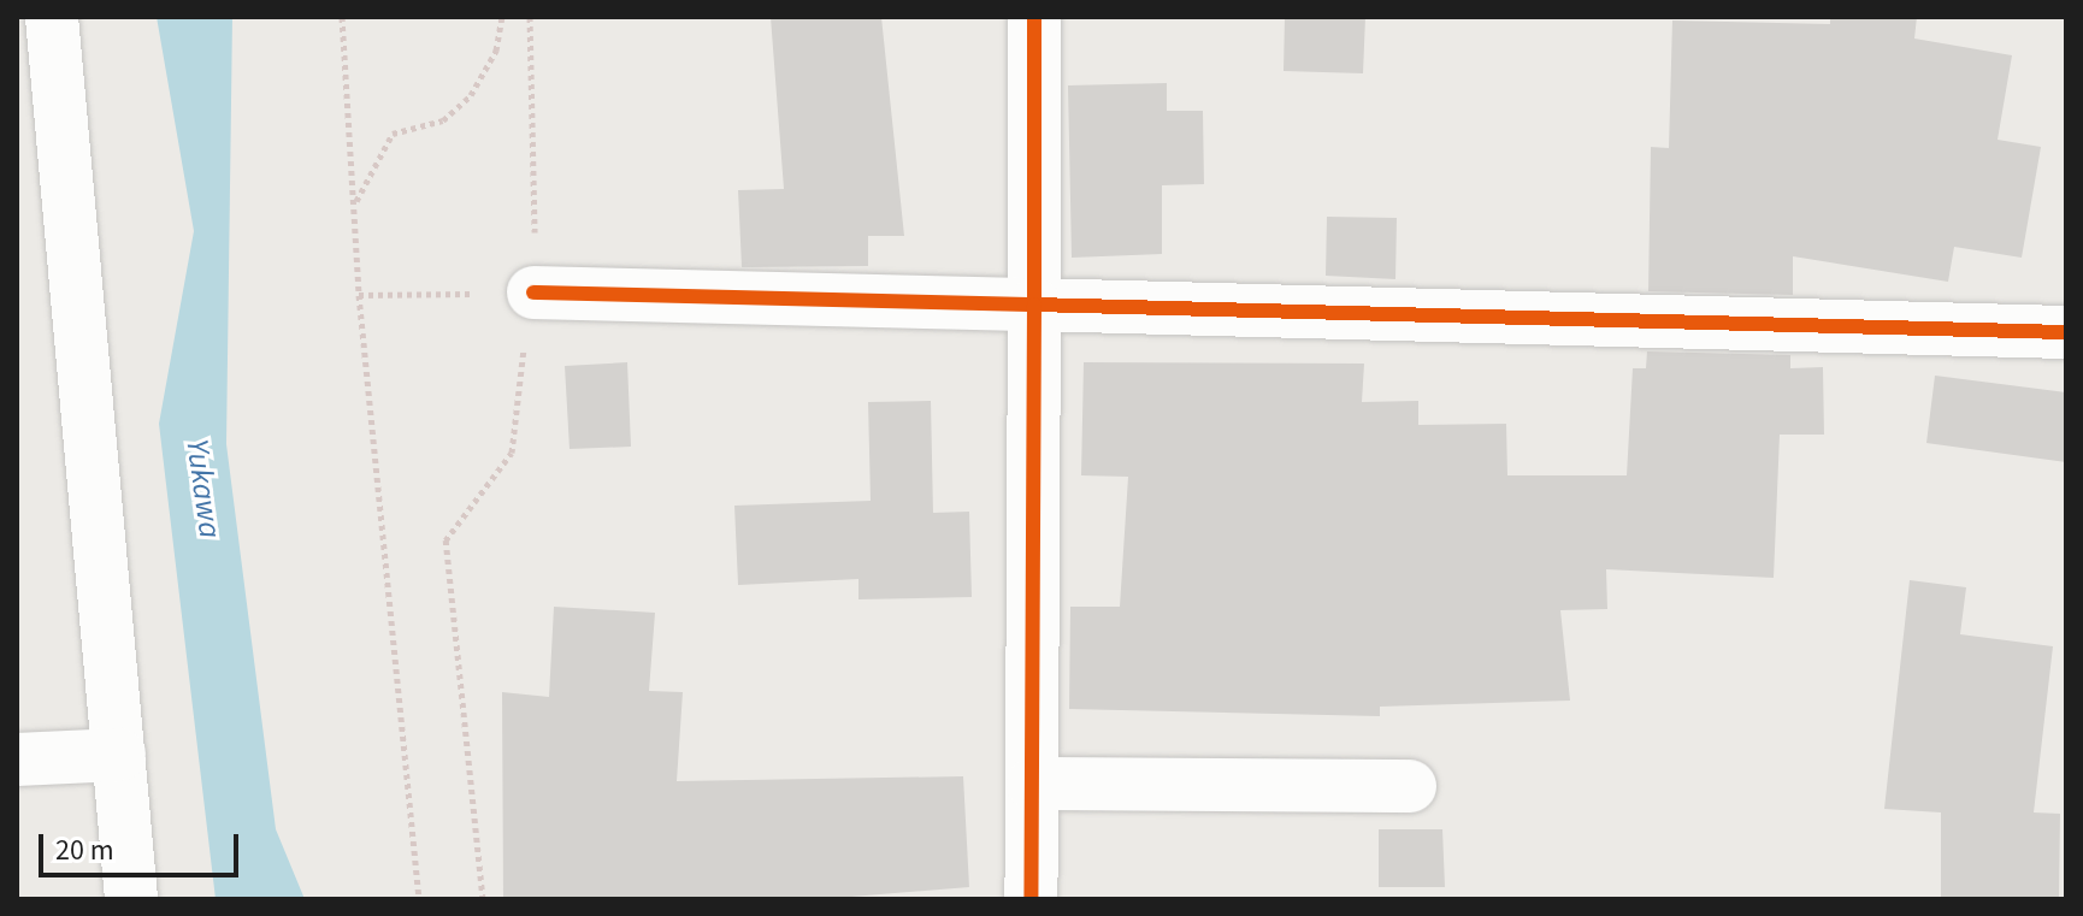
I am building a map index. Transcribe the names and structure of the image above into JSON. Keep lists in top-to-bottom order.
{
  "water": ["Yukawa"],
  "scale_bar": "20 m"
}
